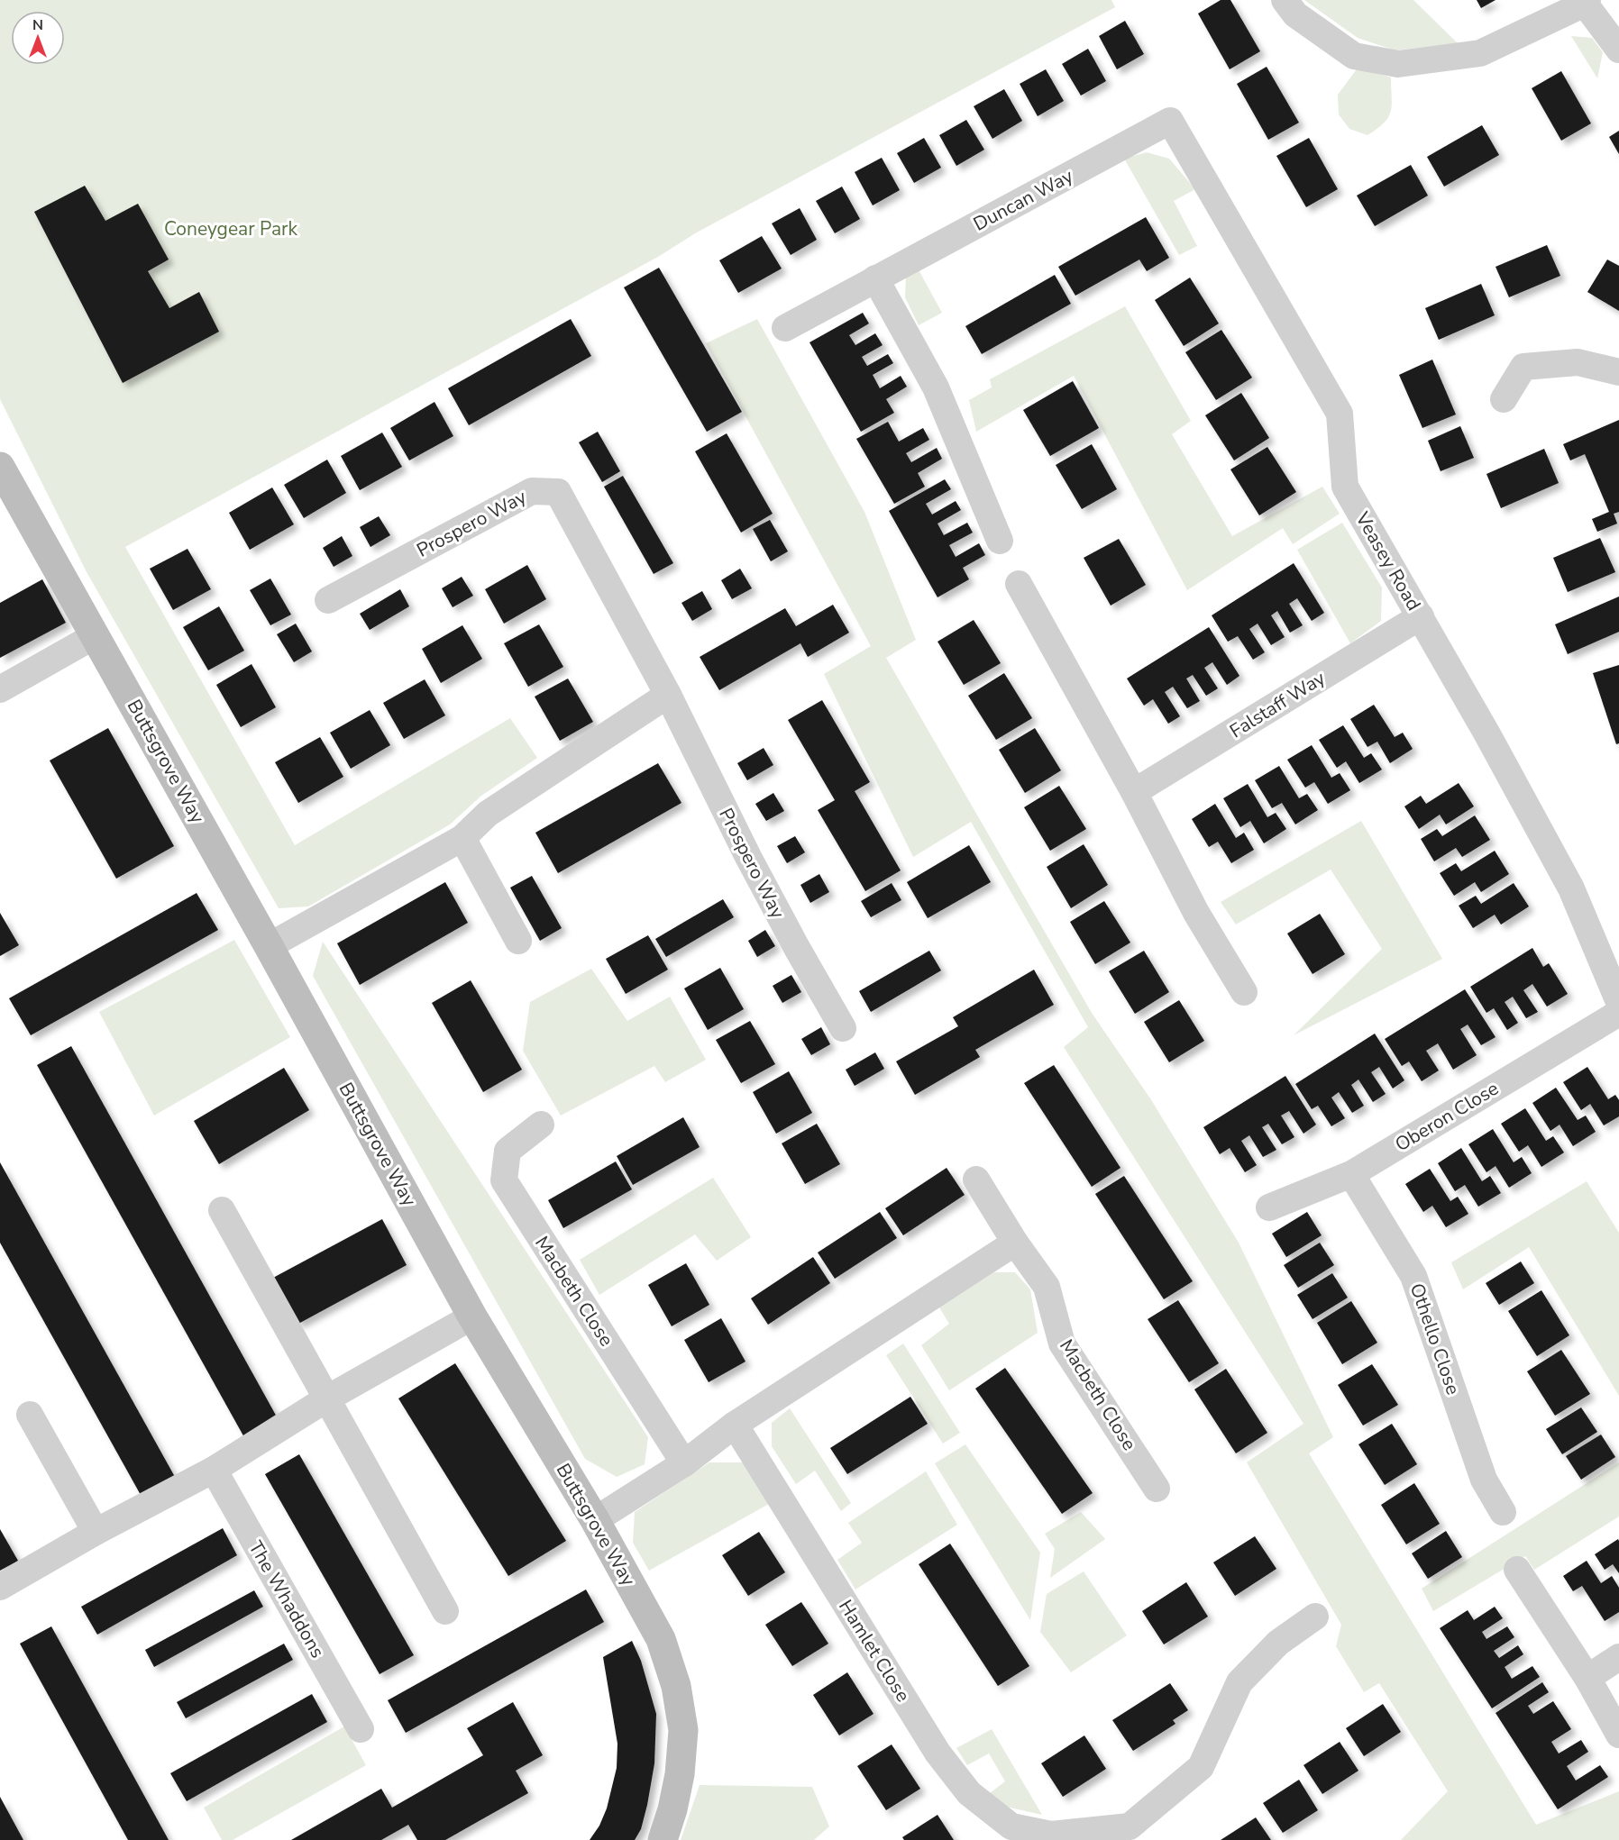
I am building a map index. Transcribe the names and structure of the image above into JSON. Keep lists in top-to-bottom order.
{
  "streets": {
    "street": [
      "Duncan Way",
      "Prospero Way",
      "Veasey Road",
      "Falstaff Way",
      "Buttsgrove Way",
      "Oberon Close",
      "Macbeth Close",
      "Othello Close",
      "The Whaddons",
      "Hamlet Close"
    ]
  },
  "crossings": [
    ["Duncan Way", "Veasey Road"],
    ["Veasey Road", "Falstaff Way"],
    ["Oberon Close", "Othello Close"]
  ],
  "parks": ["Coneygear Park"],
  "north": "top"
}
